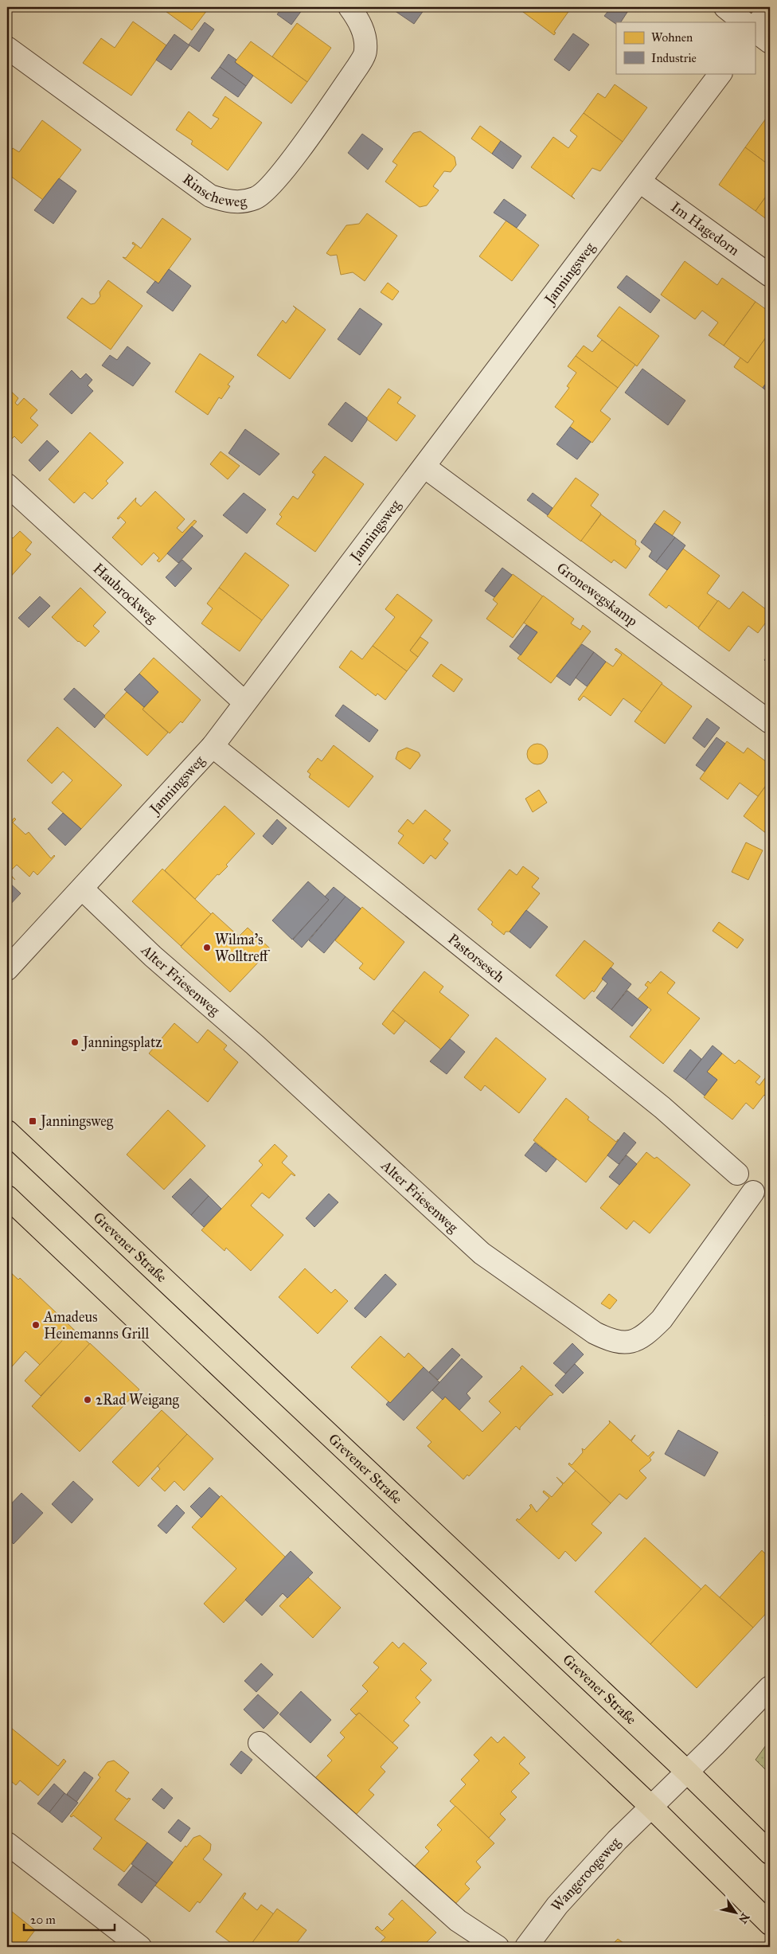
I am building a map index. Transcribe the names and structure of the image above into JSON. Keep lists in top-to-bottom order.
{
  "streets": {
    "main road": ["Grevener Straße"],
    "street": [
      "Rinscheweg",
      "Im Hagedorn",
      "Janningsweg",
      "Haubrockweg",
      "Gronewegskamp",
      "Pastorsesch",
      "Alter Friesenweg",
      "Wangeroogeweg"
    ]
  },
  "crossings": [
    ["Im Hagedorn", "Janningsweg"],
    ["Janningsweg", "Haubrockweg"],
    ["Janningsweg", "Gronewegskamp"],
    ["Janningsweg", "Pastorsesch"],
    ["Janningsweg", "Alter Friesenweg"],
    ["Pastorsesch", "Alter Friesenweg"]
  ],
  "places": {
    "other": [
      "Wilma's Wolltreff",
      "Janningsplatz",
      "Amadeus Heinemanns Grill",
      "2Rad Weigang"
    ],
    "transit": ["Janningsweg"]
  },
  "legend": ["Wohnen", "Industrie"],
  "scale_bar": "20 m",
  "north": "bottom right"
}
